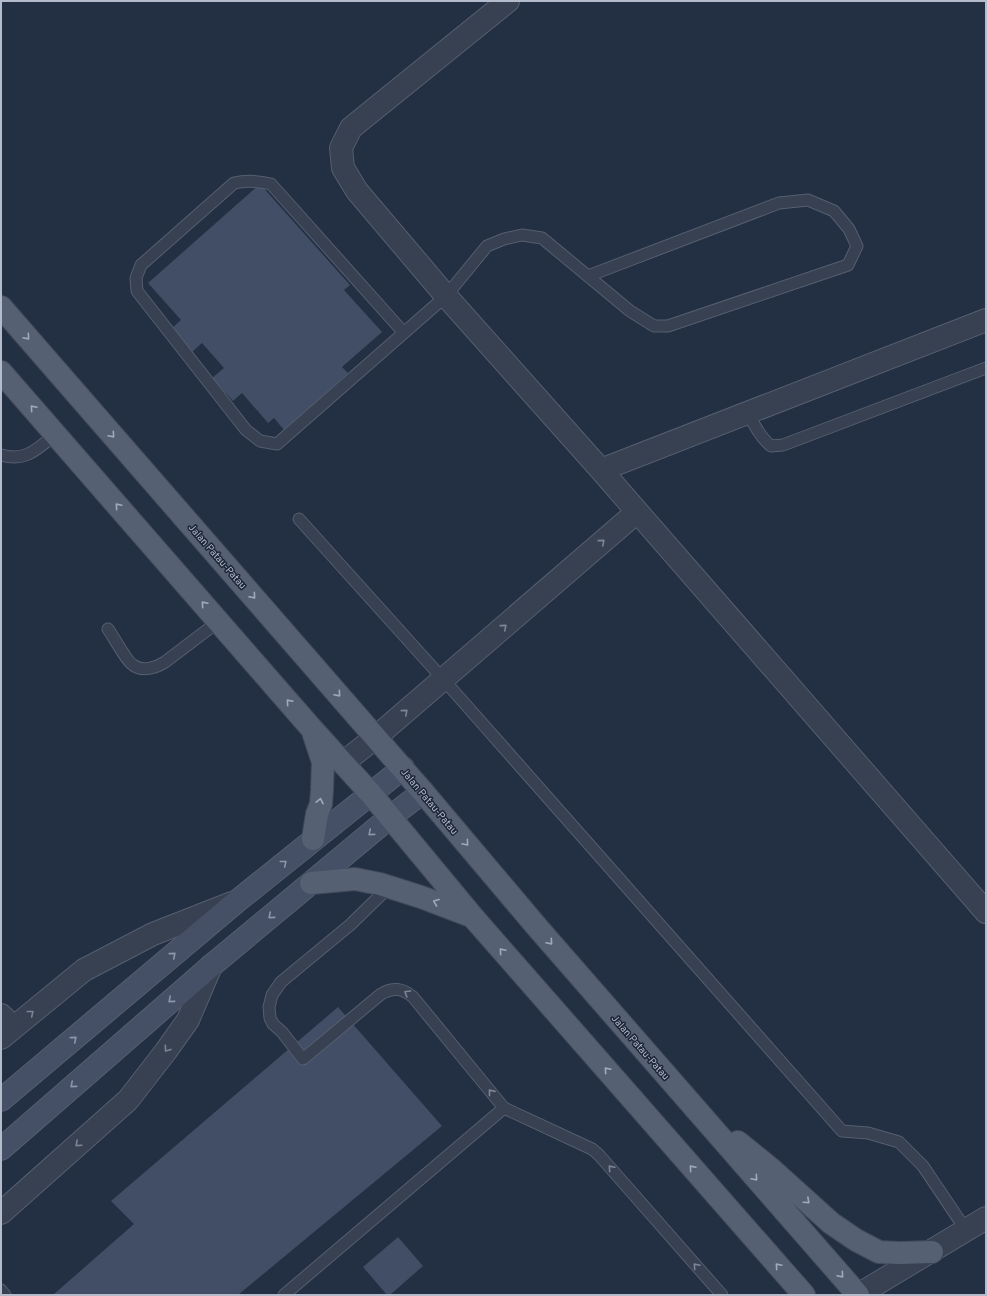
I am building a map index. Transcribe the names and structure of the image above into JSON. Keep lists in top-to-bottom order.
{
  "streets": {
    "main road": ["Jalan Patau-Patau"]
  }
}
